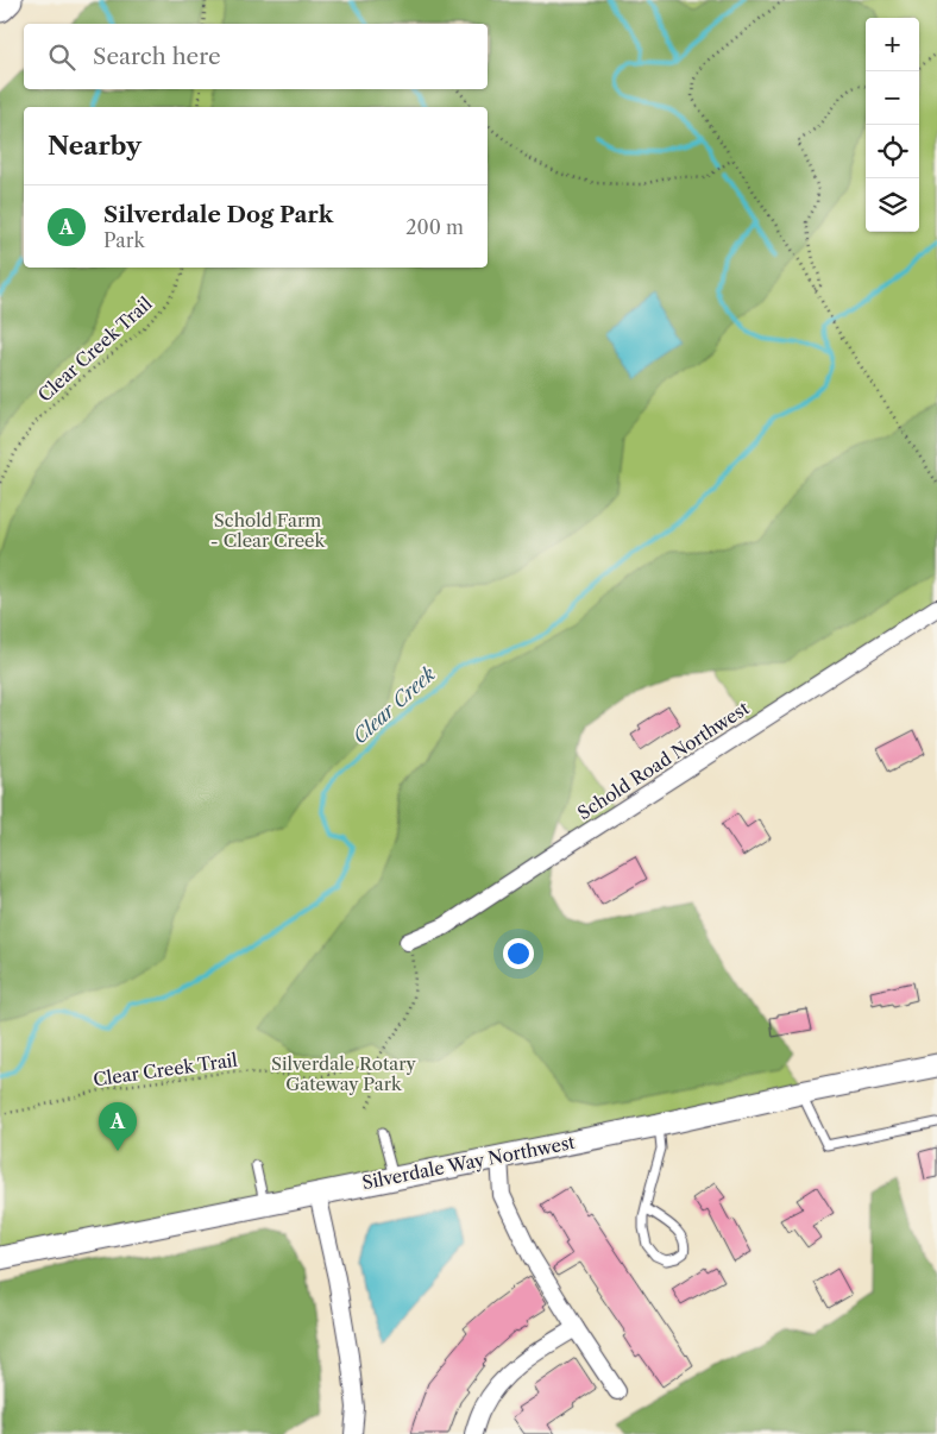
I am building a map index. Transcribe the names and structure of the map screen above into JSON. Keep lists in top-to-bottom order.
{
  "streets": {
    "main road": ["Silverdale Way Northwest"],
    "street": ["Schold Road Northwest"],
    "path": ["Clear Creek Trail"]
  },
  "water": ["Clear Creek"],
  "parks": ["Schold Farm - Clear Creek", "Silverdale Rotary Gateway Park"],
  "page": {
    "map_buttons": ["+", "−"],
    "search": "Search here",
    "heading": "Nearby",
    "list": [
      {
        "mark": "A",
        "name": "Silverdale Dog Park",
        "note": "Park",
        "value": "200 m"
      }
    ],
    "pins": "A"
  }
}
